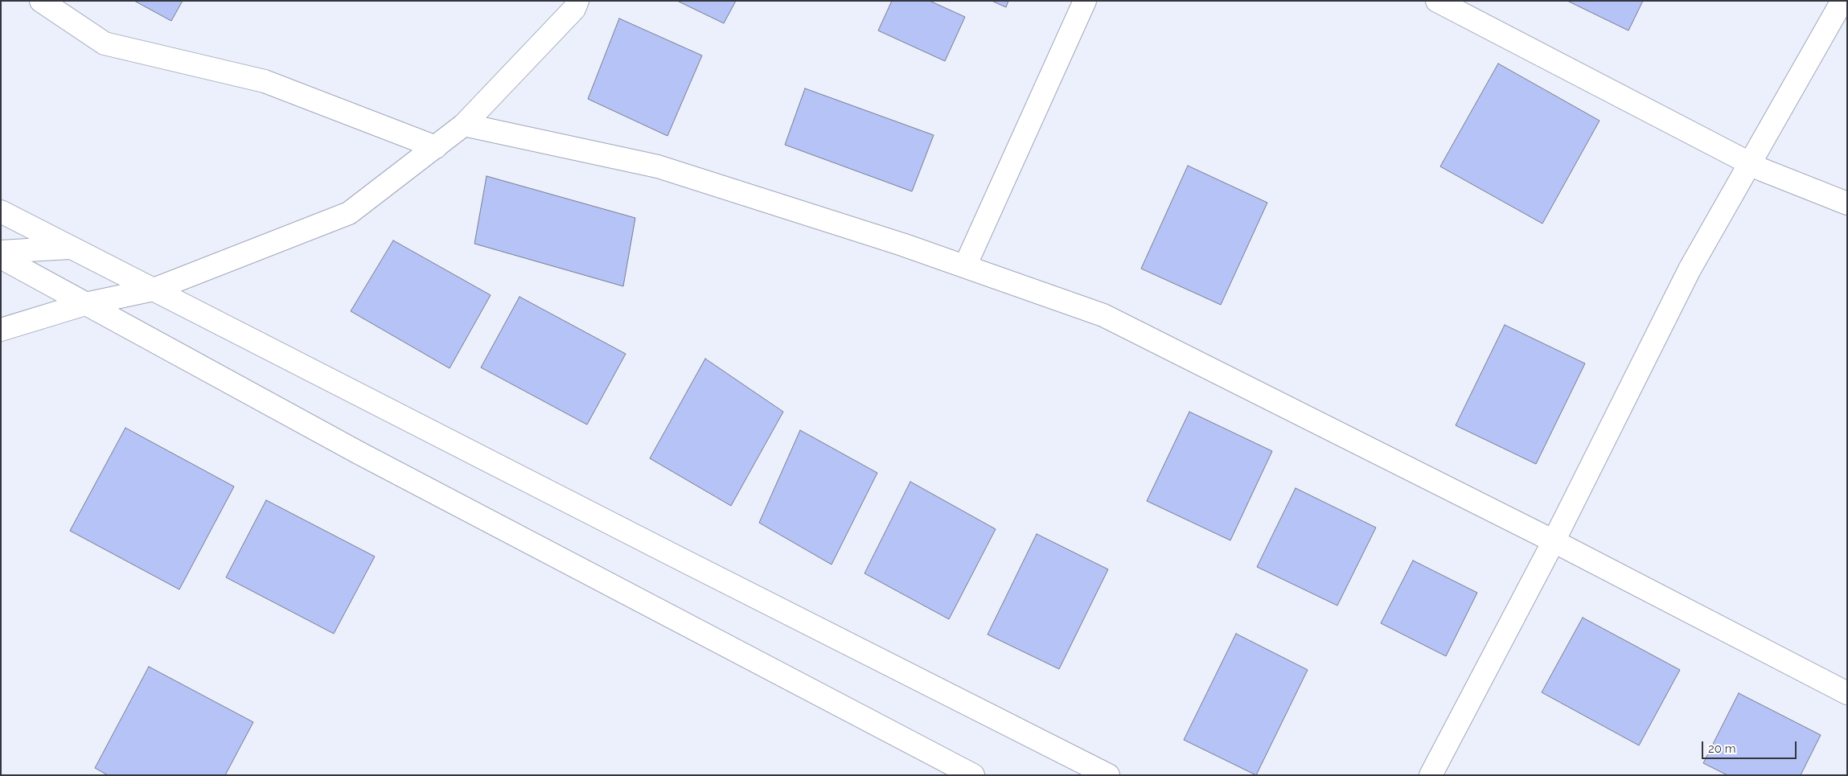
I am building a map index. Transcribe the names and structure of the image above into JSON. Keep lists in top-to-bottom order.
{
  "scale_bar": "20 m"
}
